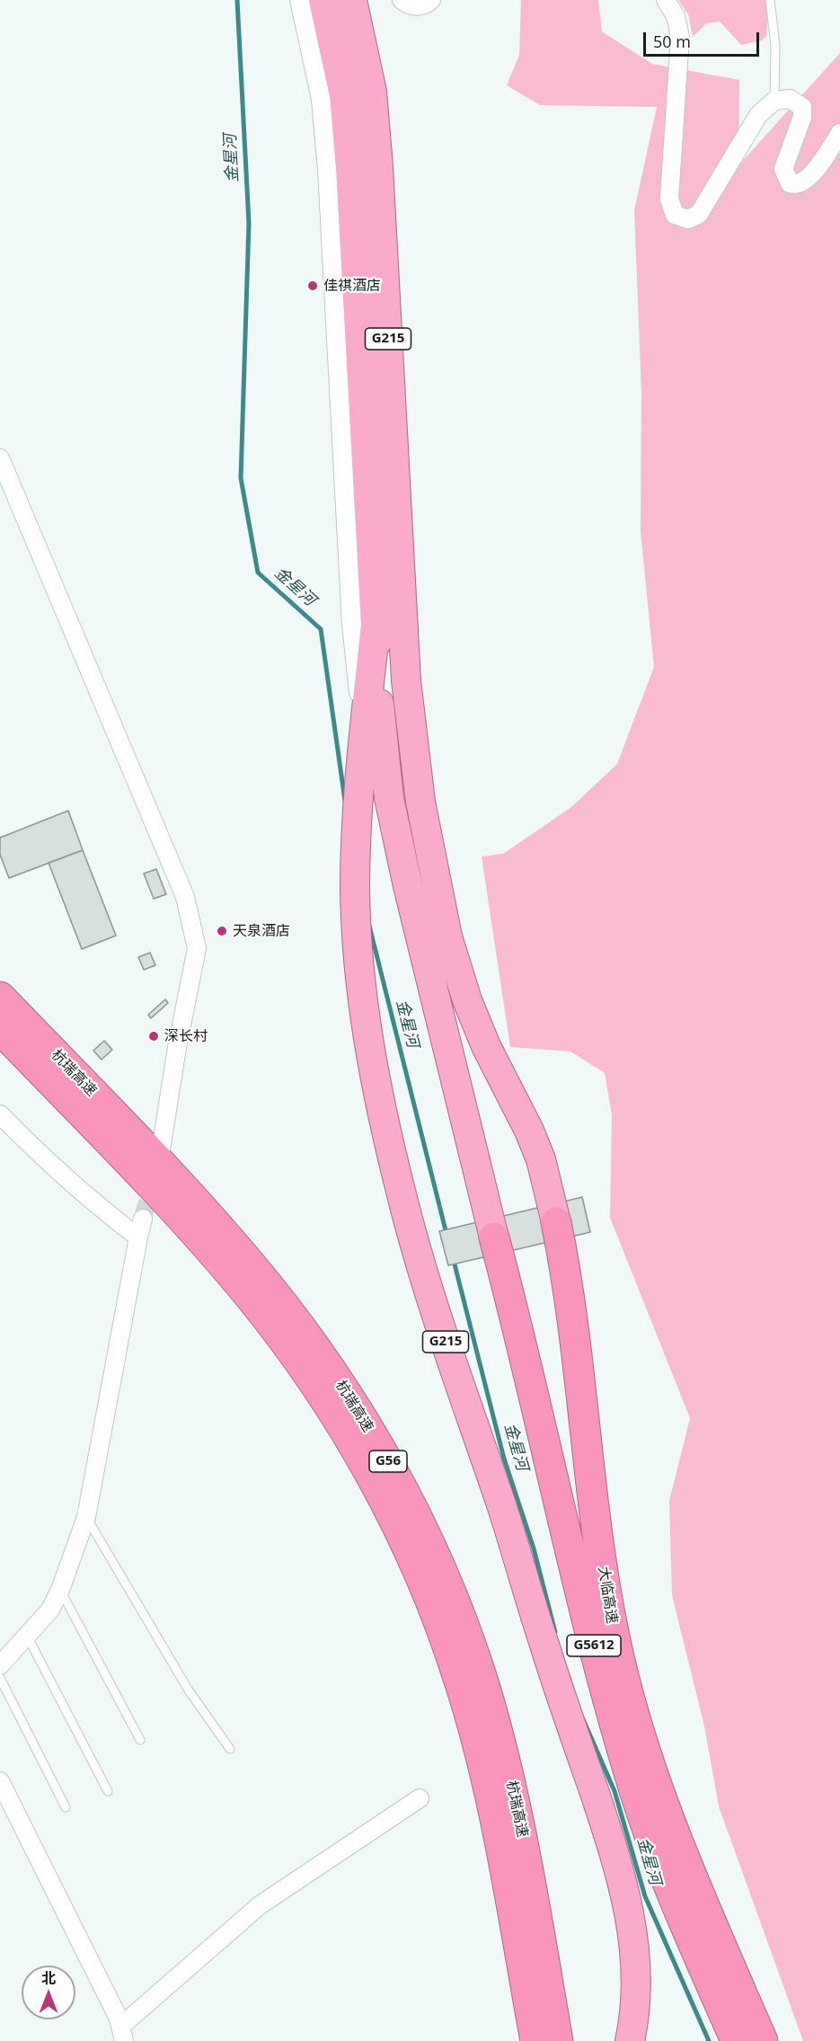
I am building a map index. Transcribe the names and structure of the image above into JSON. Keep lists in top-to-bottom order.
{
  "streets": {
    "highway": [
      "G215",
      "杭瑞高速",
      "G56",
      "大临高速",
      "G5612"
    ]
  },
  "crossings": [
    ["G215", "大临高速"]
  ],
  "water": ["金星河"],
  "places": ["佳祺酒店", "天泉酒店", "深长村"],
  "scale_bar": "50 m",
  "north": "top"
}
